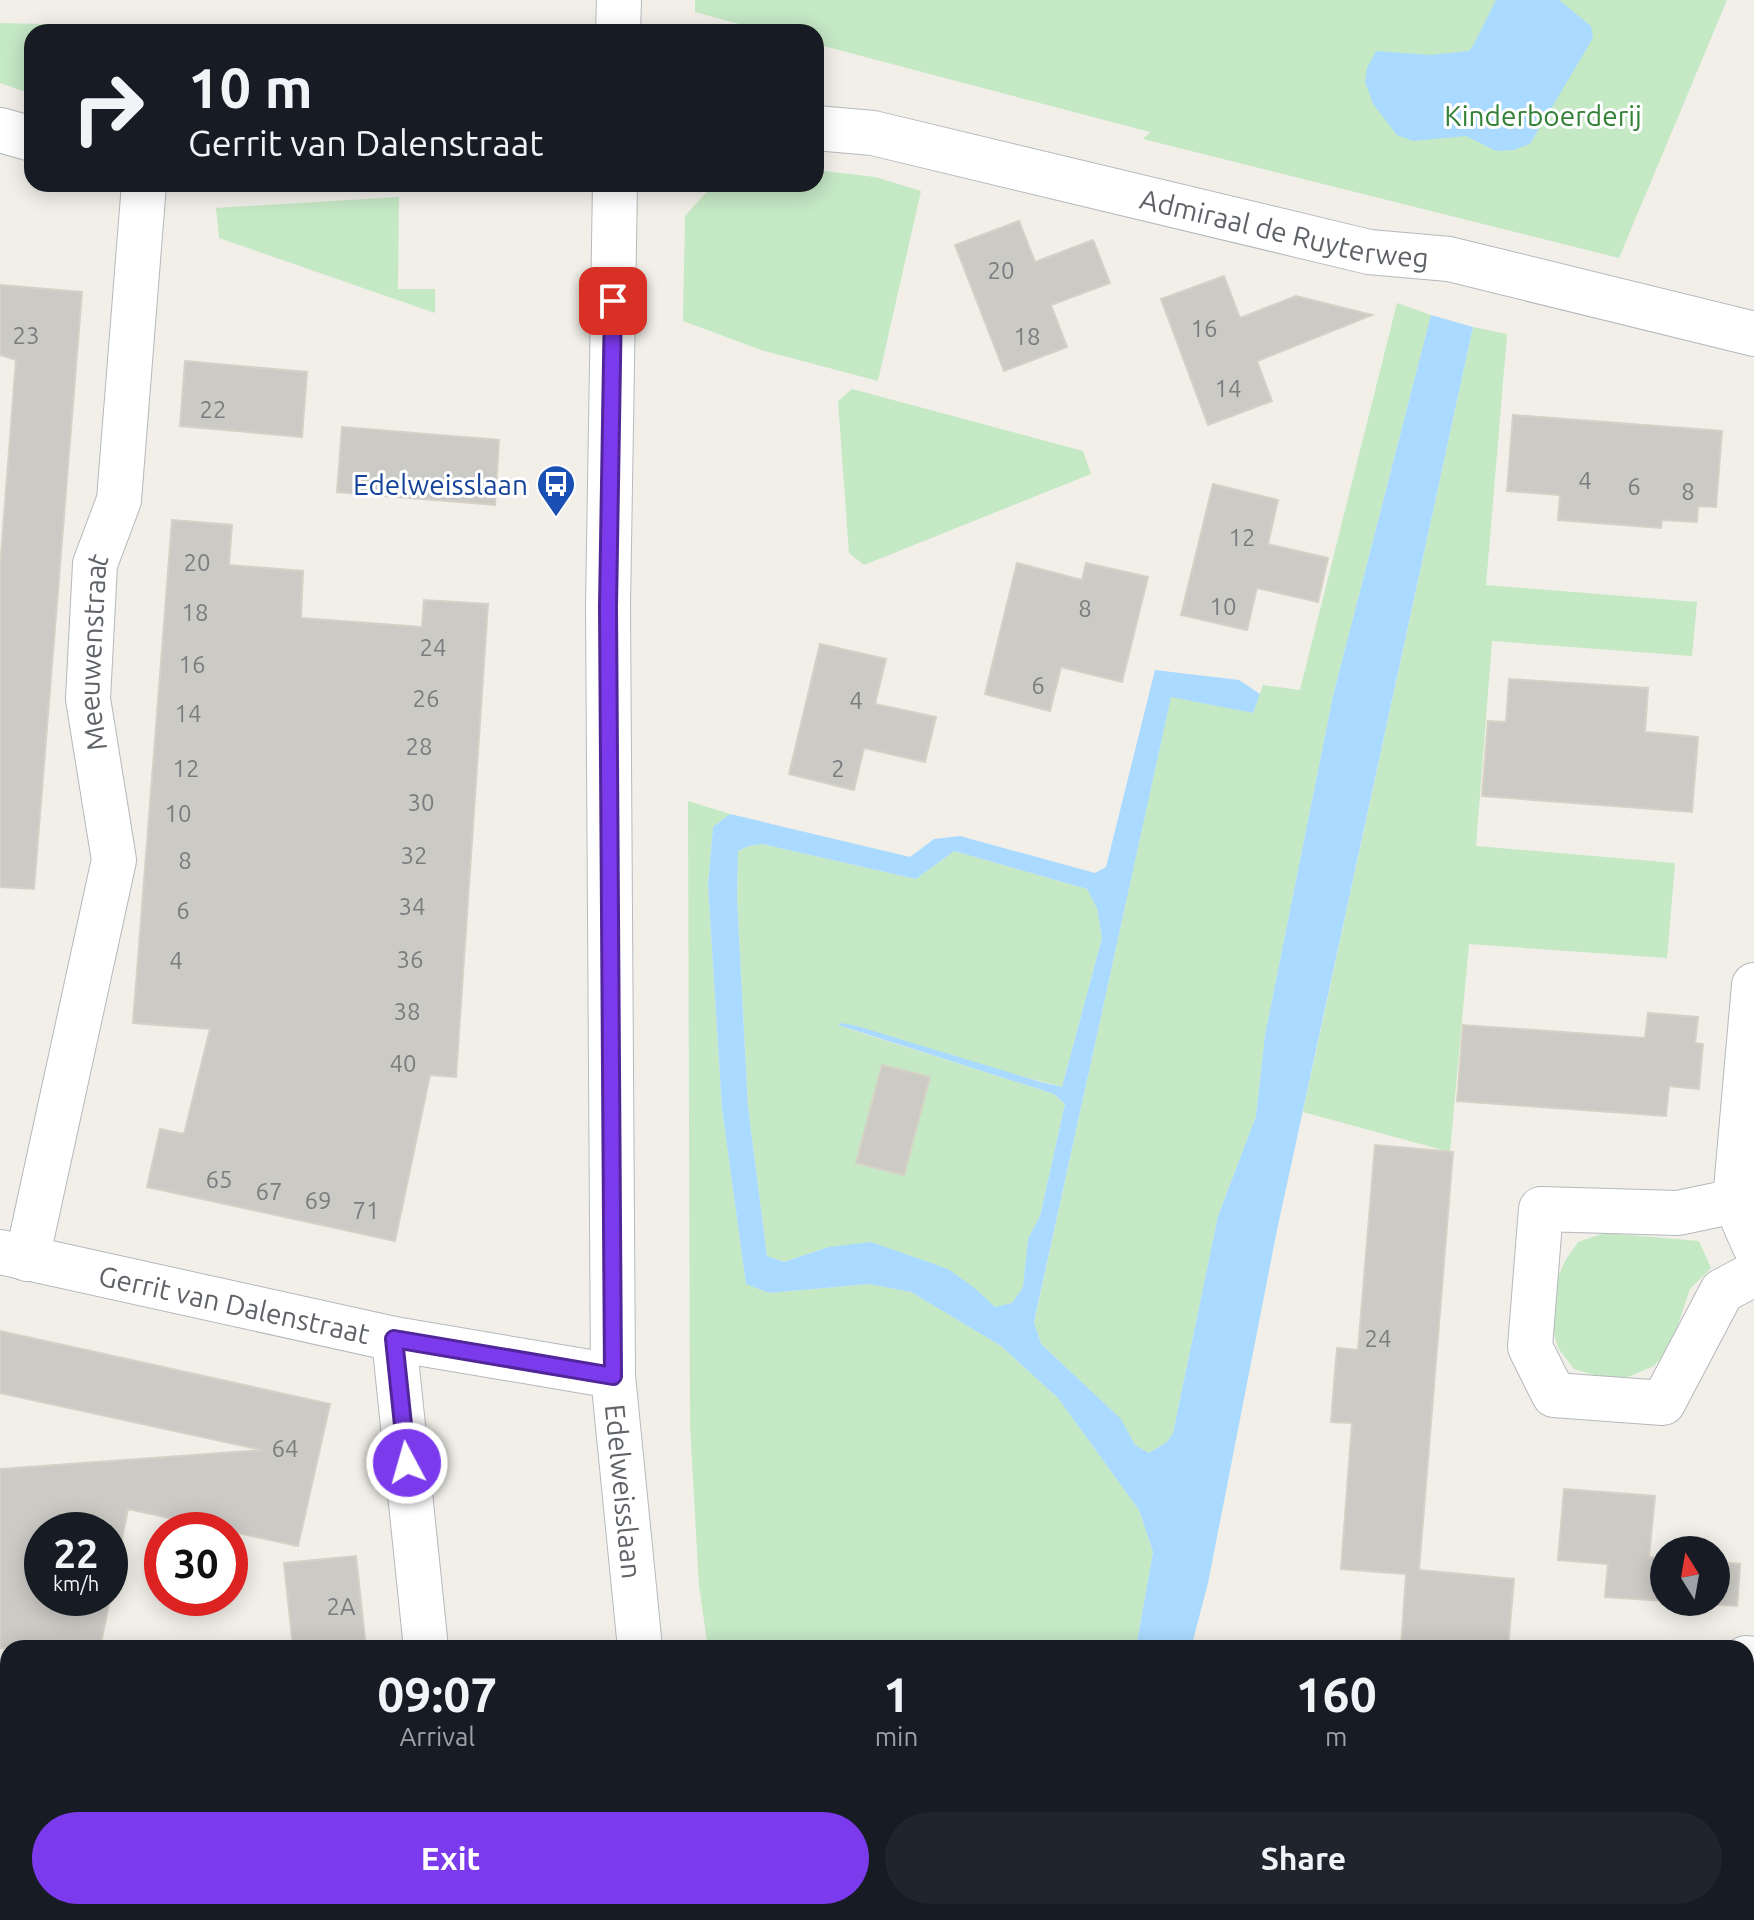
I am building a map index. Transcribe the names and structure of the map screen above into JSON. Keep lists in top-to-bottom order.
{
  "streets": {
    "street": [
      "Admiraal de Ruyterweg",
      "Meeuwenstraat",
      "Gerrit van Dalenstraat",
      "Edelweisslaan"
    ]
  },
  "crossings": [
    ["Meeuwenstraat", "Gerrit van Dalenstraat"],
    ["Gerrit van Dalenstraat", "Edelweisslaan"]
  ],
  "parks": ["Kinderboerderij"],
  "places": {
    "bus stop": ["Edelweisslaan"]
  },
  "house_numbers": [
    "20",
    "16",
    "23",
    "18",
    "14",
    "22",
    "4",
    "6",
    "8",
    "12",
    "20",
    "10",
    "8",
    "18",
    "24",
    "16",
    "6",
    "26",
    "4",
    "14",
    "28",
    "12",
    "2",
    "30",
    "10",
    "32",
    "8",
    "34",
    "6",
    "36",
    "4",
    "38",
    "40",
    "65",
    "67",
    "69",
    "71",
    "24",
    "64",
    "2A"
  ],
  "north": "top",
  "page": {
    "turn": ["10 m", "Gerrit van Dalenstraat"],
    "speed": "22 km/h",
    "limit": "30",
    "eta": [
      "09:07",
      "Arrival",
      "1",
      "min",
      "160",
      "m"
    ],
    "buttons": ["Exit", "Share"]
  }
}
